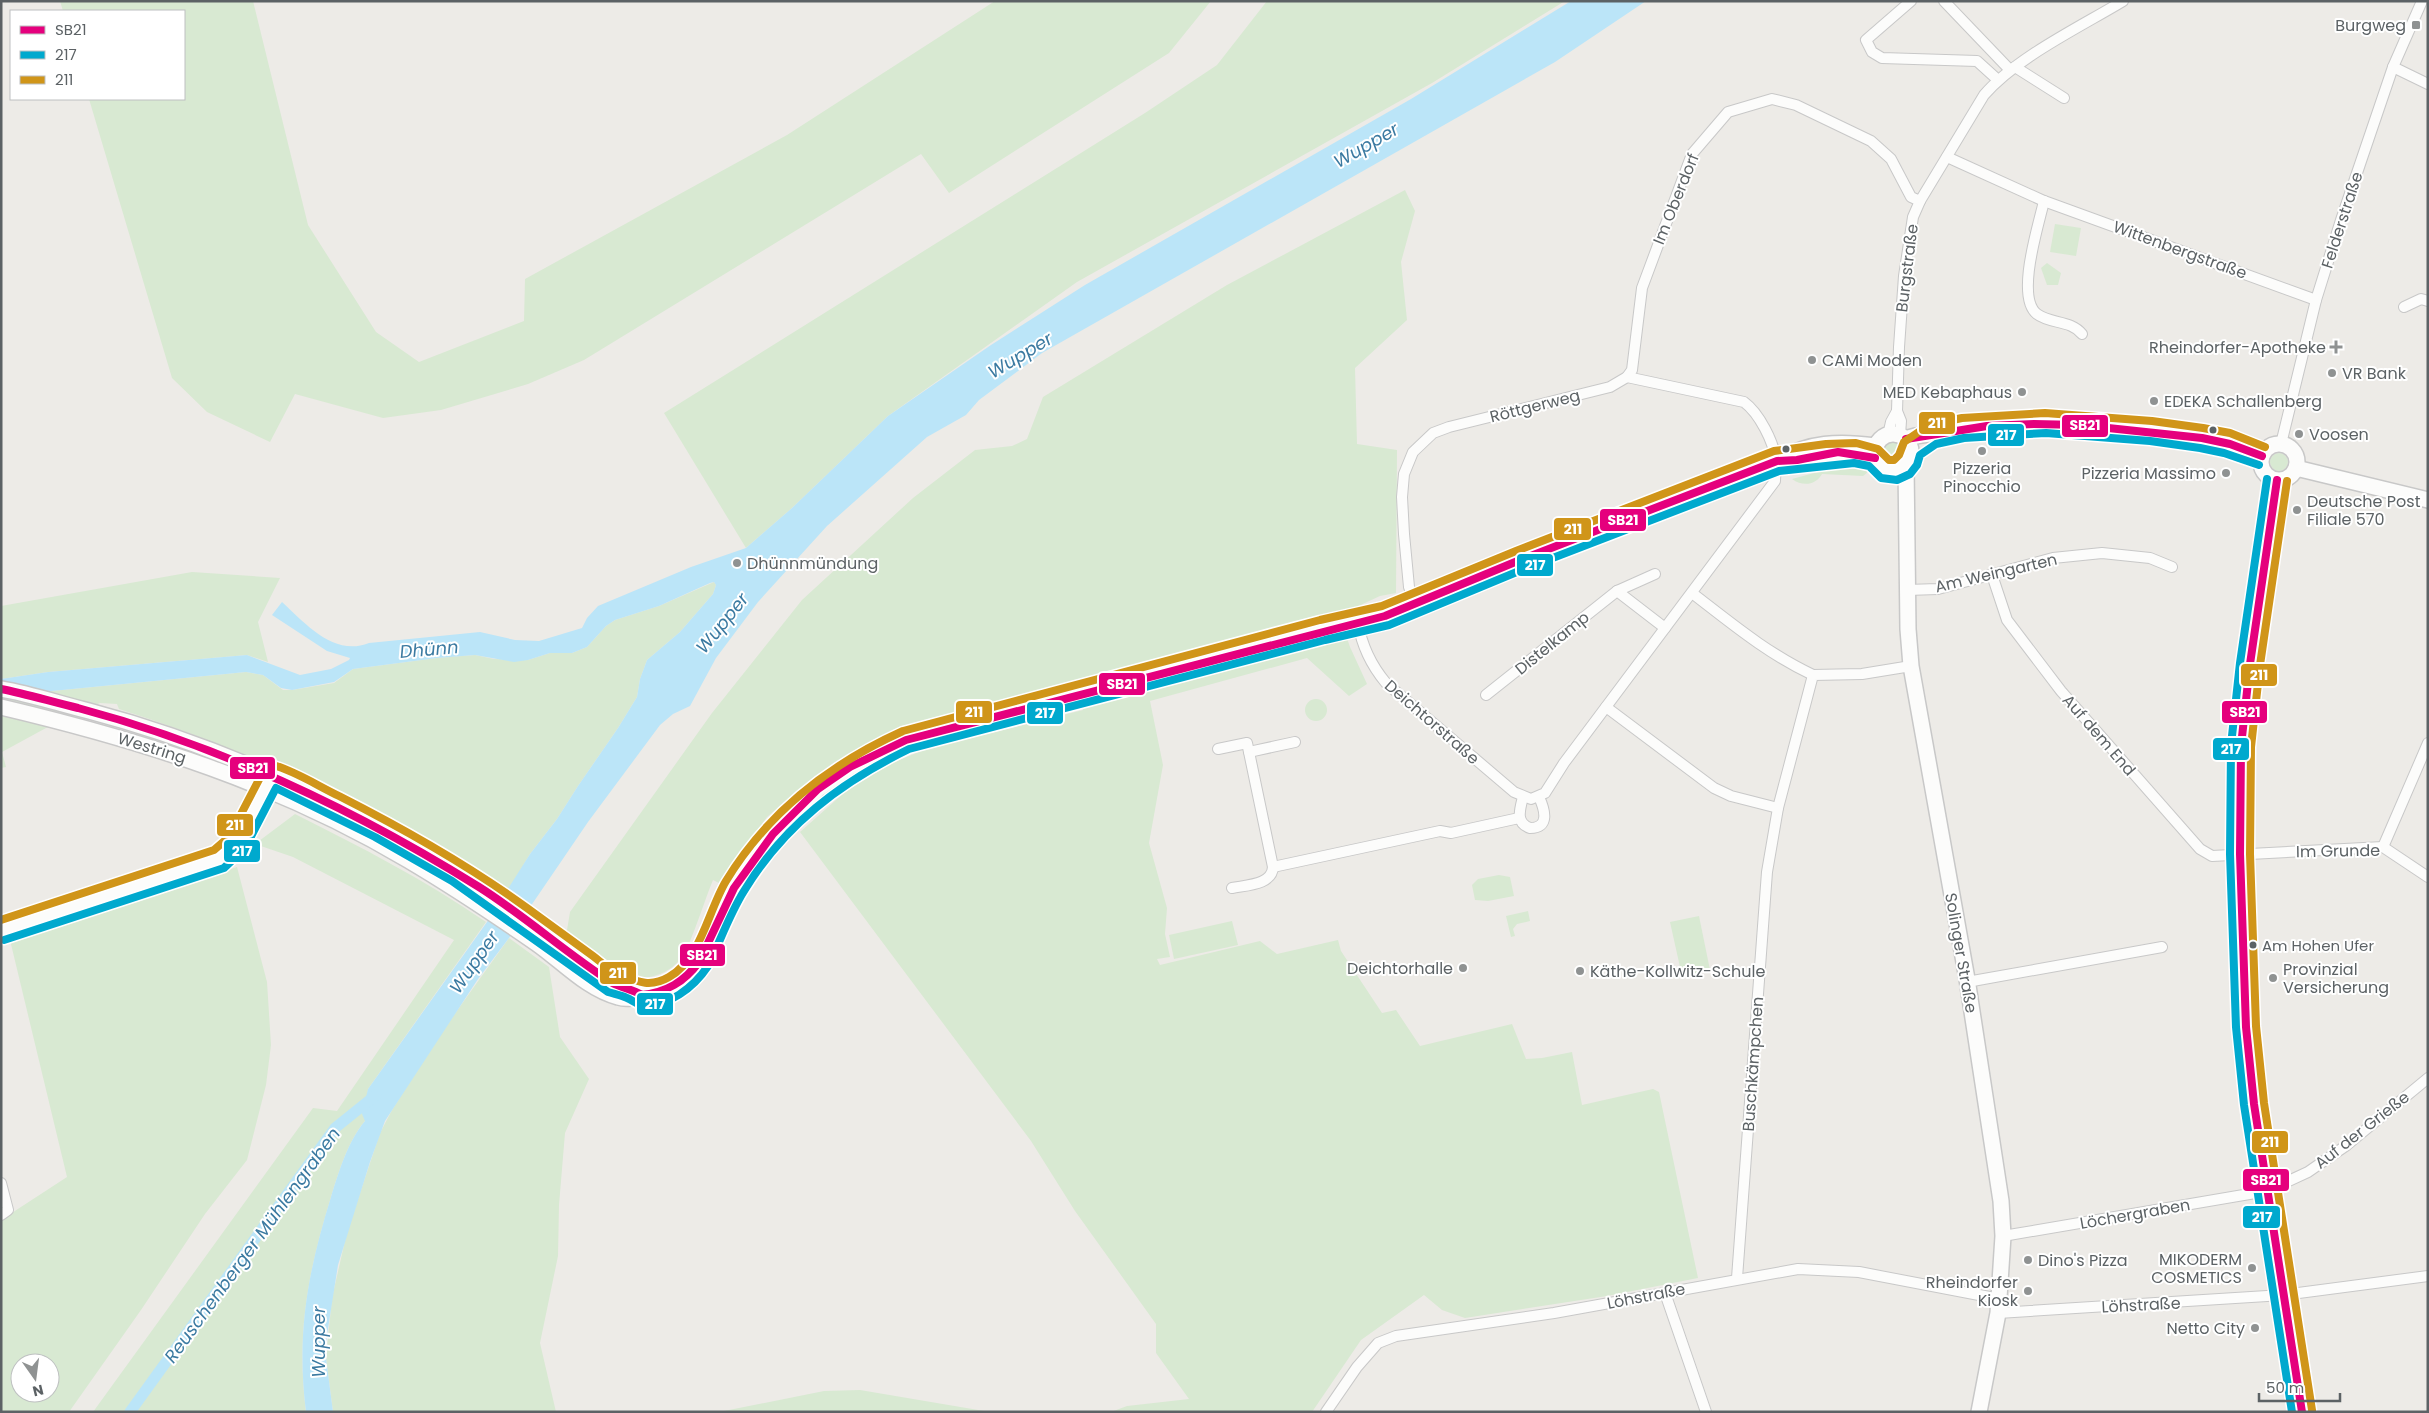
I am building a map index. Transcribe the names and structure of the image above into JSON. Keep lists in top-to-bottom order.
{
  "streets": {
    "main road": ["Westring", "Solinger Straße"],
    "street": [
      "Im Oberdorf",
      "Felderstraße",
      "Wittenbergstraße",
      "Burgstraße",
      "Röttgerweg",
      "Am Weingarten",
      "Distelkamp",
      "Deichtorstraße",
      "Auf dem End",
      "Im Grunde",
      "Buschkämpchen",
      "Auf der Grieße",
      "Löchergraben",
      "Löhstraße"
    ]
  },
  "crossings": [
    ["Im Oberdorf", "Burgstraße"],
    ["Im Oberdorf", "Röttgerweg"],
    ["Felderstraße", "Wittenbergstraße"],
    ["Wittenbergstraße", "Burgstraße"],
    ["Burgstraße", "Solinger Straße"],
    ["Am Weingarten", "Auf dem End"],
    ["Am Weingarten", "Solinger Straße"],
    ["Auf dem End", "Im Grunde"],
    ["Solinger Straße", "Löchergraben"],
    ["Solinger Straße", "Löhstraße"],
    ["Buschkämpchen", "Löhstraße"],
    ["Auf der Grieße", "Löchergraben"]
  ],
  "water": ["Wupper", "Dhünn", "Reuschenberger Mühlengraben"],
  "places": {
    "transit": ["Burgweg"],
    "health": ["Rheindorfer-Apotheke"],
    "other": [
      "CAMi Moden",
      "VR Bank",
      "MED Kebaphaus",
      "EDEKA Schallenberg",
      "Voosen",
      "Pizzeria Pinocchio",
      "Pizzeria Massimo",
      "Deutsche Post Filiale 570",
      "Dhünnmündung",
      "Am Hohen Ufer",
      "Deichtorhalle",
      "Käthe-Kollwitz-Schule",
      "Provinzial Versicherung",
      "Dino's Pizza",
      "MIKODERM COSMETICS",
      "Rheindorfer Kiosk",
      "Netto City"
    ]
  },
  "lines": ["transit line 211", "transit line SB21", "transit line 217"],
  "legend": ["SB21", "217", "211"],
  "scale_bar": "50 m",
  "north": "bottom"
}
